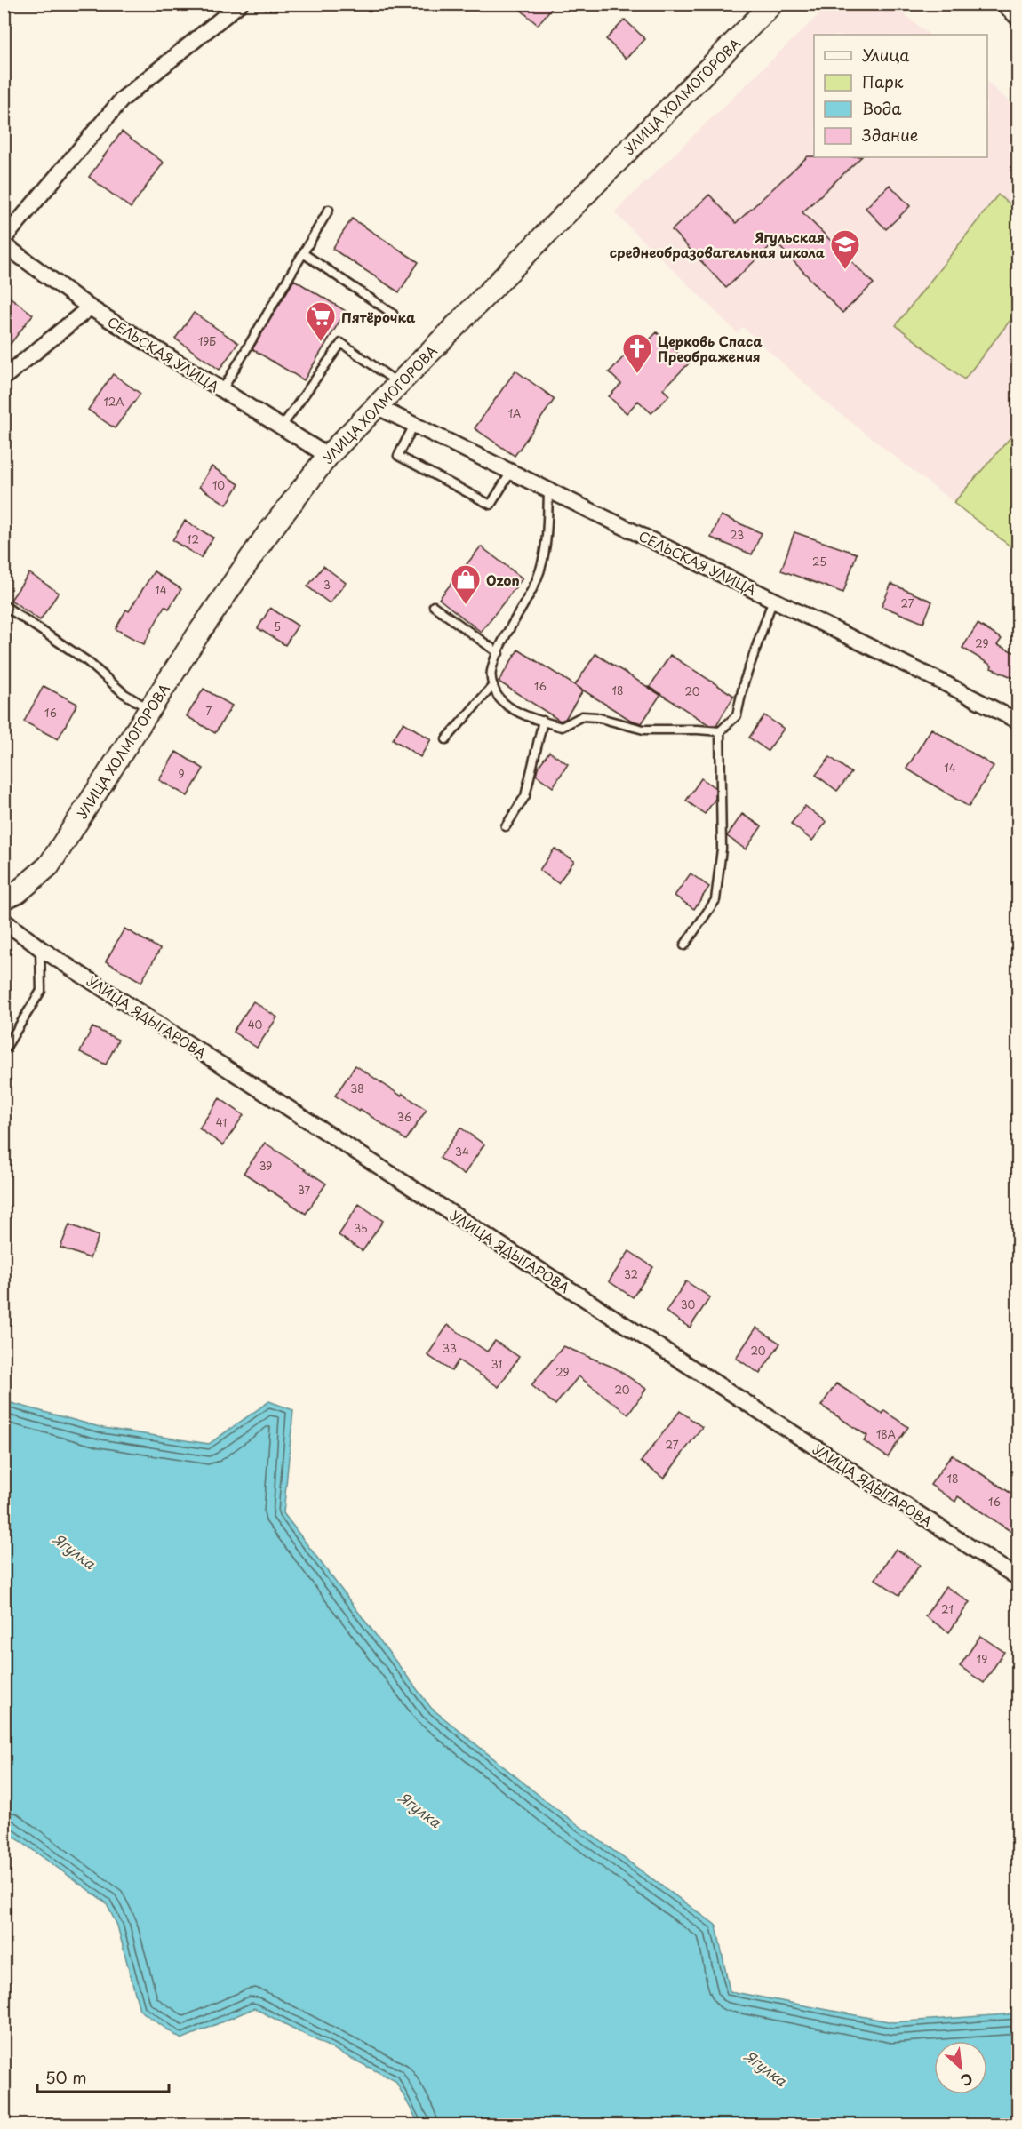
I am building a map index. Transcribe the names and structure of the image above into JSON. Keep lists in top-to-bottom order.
{
  "streets": {
    "street": ["УЛИЦА ХОЛМОГОРОВА", "СЕЛЬСКАЯ УЛИЦА", "УЛИЦА ЯДЫГАРОВА"]
  },
  "crossings": [
    ["УЛИЦА ХОЛМОГОРОВА", "СЕЛЬСКАЯ УЛИЦА"]
  ],
  "water": ["Ягулка"],
  "places": {
    "school or university": ["Ягульская среднеобразовательная школа"],
    "supermarket": ["Пятёрочка"],
    "church": ["Церковь Спаса Преображения"],
    "shop": ["Ozon"]
  },
  "house_numbers": [
    "19Б",
    "12А",
    "1А",
    "10",
    "23",
    "12",
    "25",
    "3",
    "14",
    "27",
    "5",
    "29",
    "16",
    "18",
    "20",
    "7",
    "16",
    "14",
    "9",
    "40",
    "38",
    "36",
    "41",
    "34",
    "39",
    "37",
    "35",
    "32",
    "30",
    "33",
    "20",
    "31",
    "29",
    "20",
    "18А",
    "27",
    "18",
    "16",
    "21",
    "19"
  ],
  "legend": [
    "Улица",
    "Парк",
    "Вода",
    "Здание"
  ],
  "scale_bar": "50 m",
  "north": "bottom right"
}
